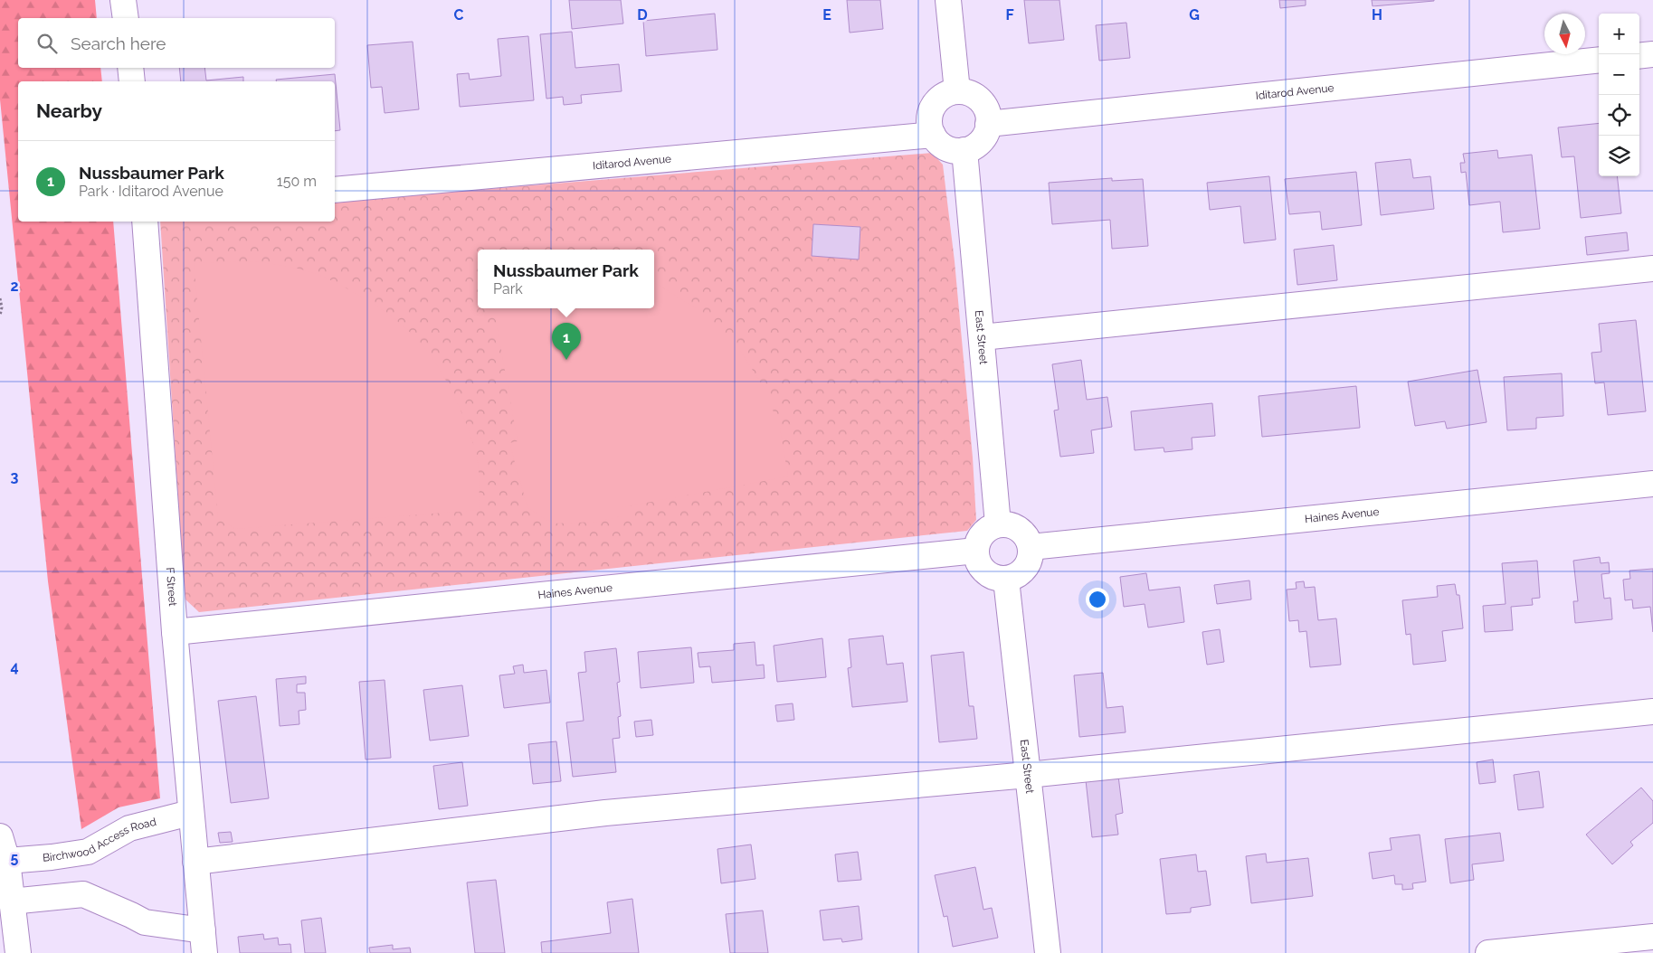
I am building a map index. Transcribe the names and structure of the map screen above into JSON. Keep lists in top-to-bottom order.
{
  "streets": {
    "street": [
      "Iditarod Avenue",
      "East Street",
      "Haines Avenue",
      "F Street",
      "Birchwood Access Road"
    ]
  },
  "crossings": [
    ["Iditarod Avenue", "East Street"],
    ["East Street", "Haines Avenue"],
    ["Haines Avenue", "F Street"],
    ["F Street", "Birchwood Access Road"]
  ],
  "north": "bottom",
  "page": {
    "map_buttons": ["+", "−"],
    "search": "Search here",
    "heading": "Nearby",
    "list": [
      {
        "mark": "1",
        "name": "Nussbaumer Park",
        "note": "Park · Iditarod Avenue",
        "value": "150 m"
      }
    ],
    "popup": ["Nussbaumer Park", "Park"],
    "pins": "1"
  },
  "grid": {
    "columns": [
      "C",
      "D",
      "E",
      "F",
      "G",
      "H"
    ],
    "rows": [
      "2",
      "3",
      "4",
      "5"
    ]
  }
}
